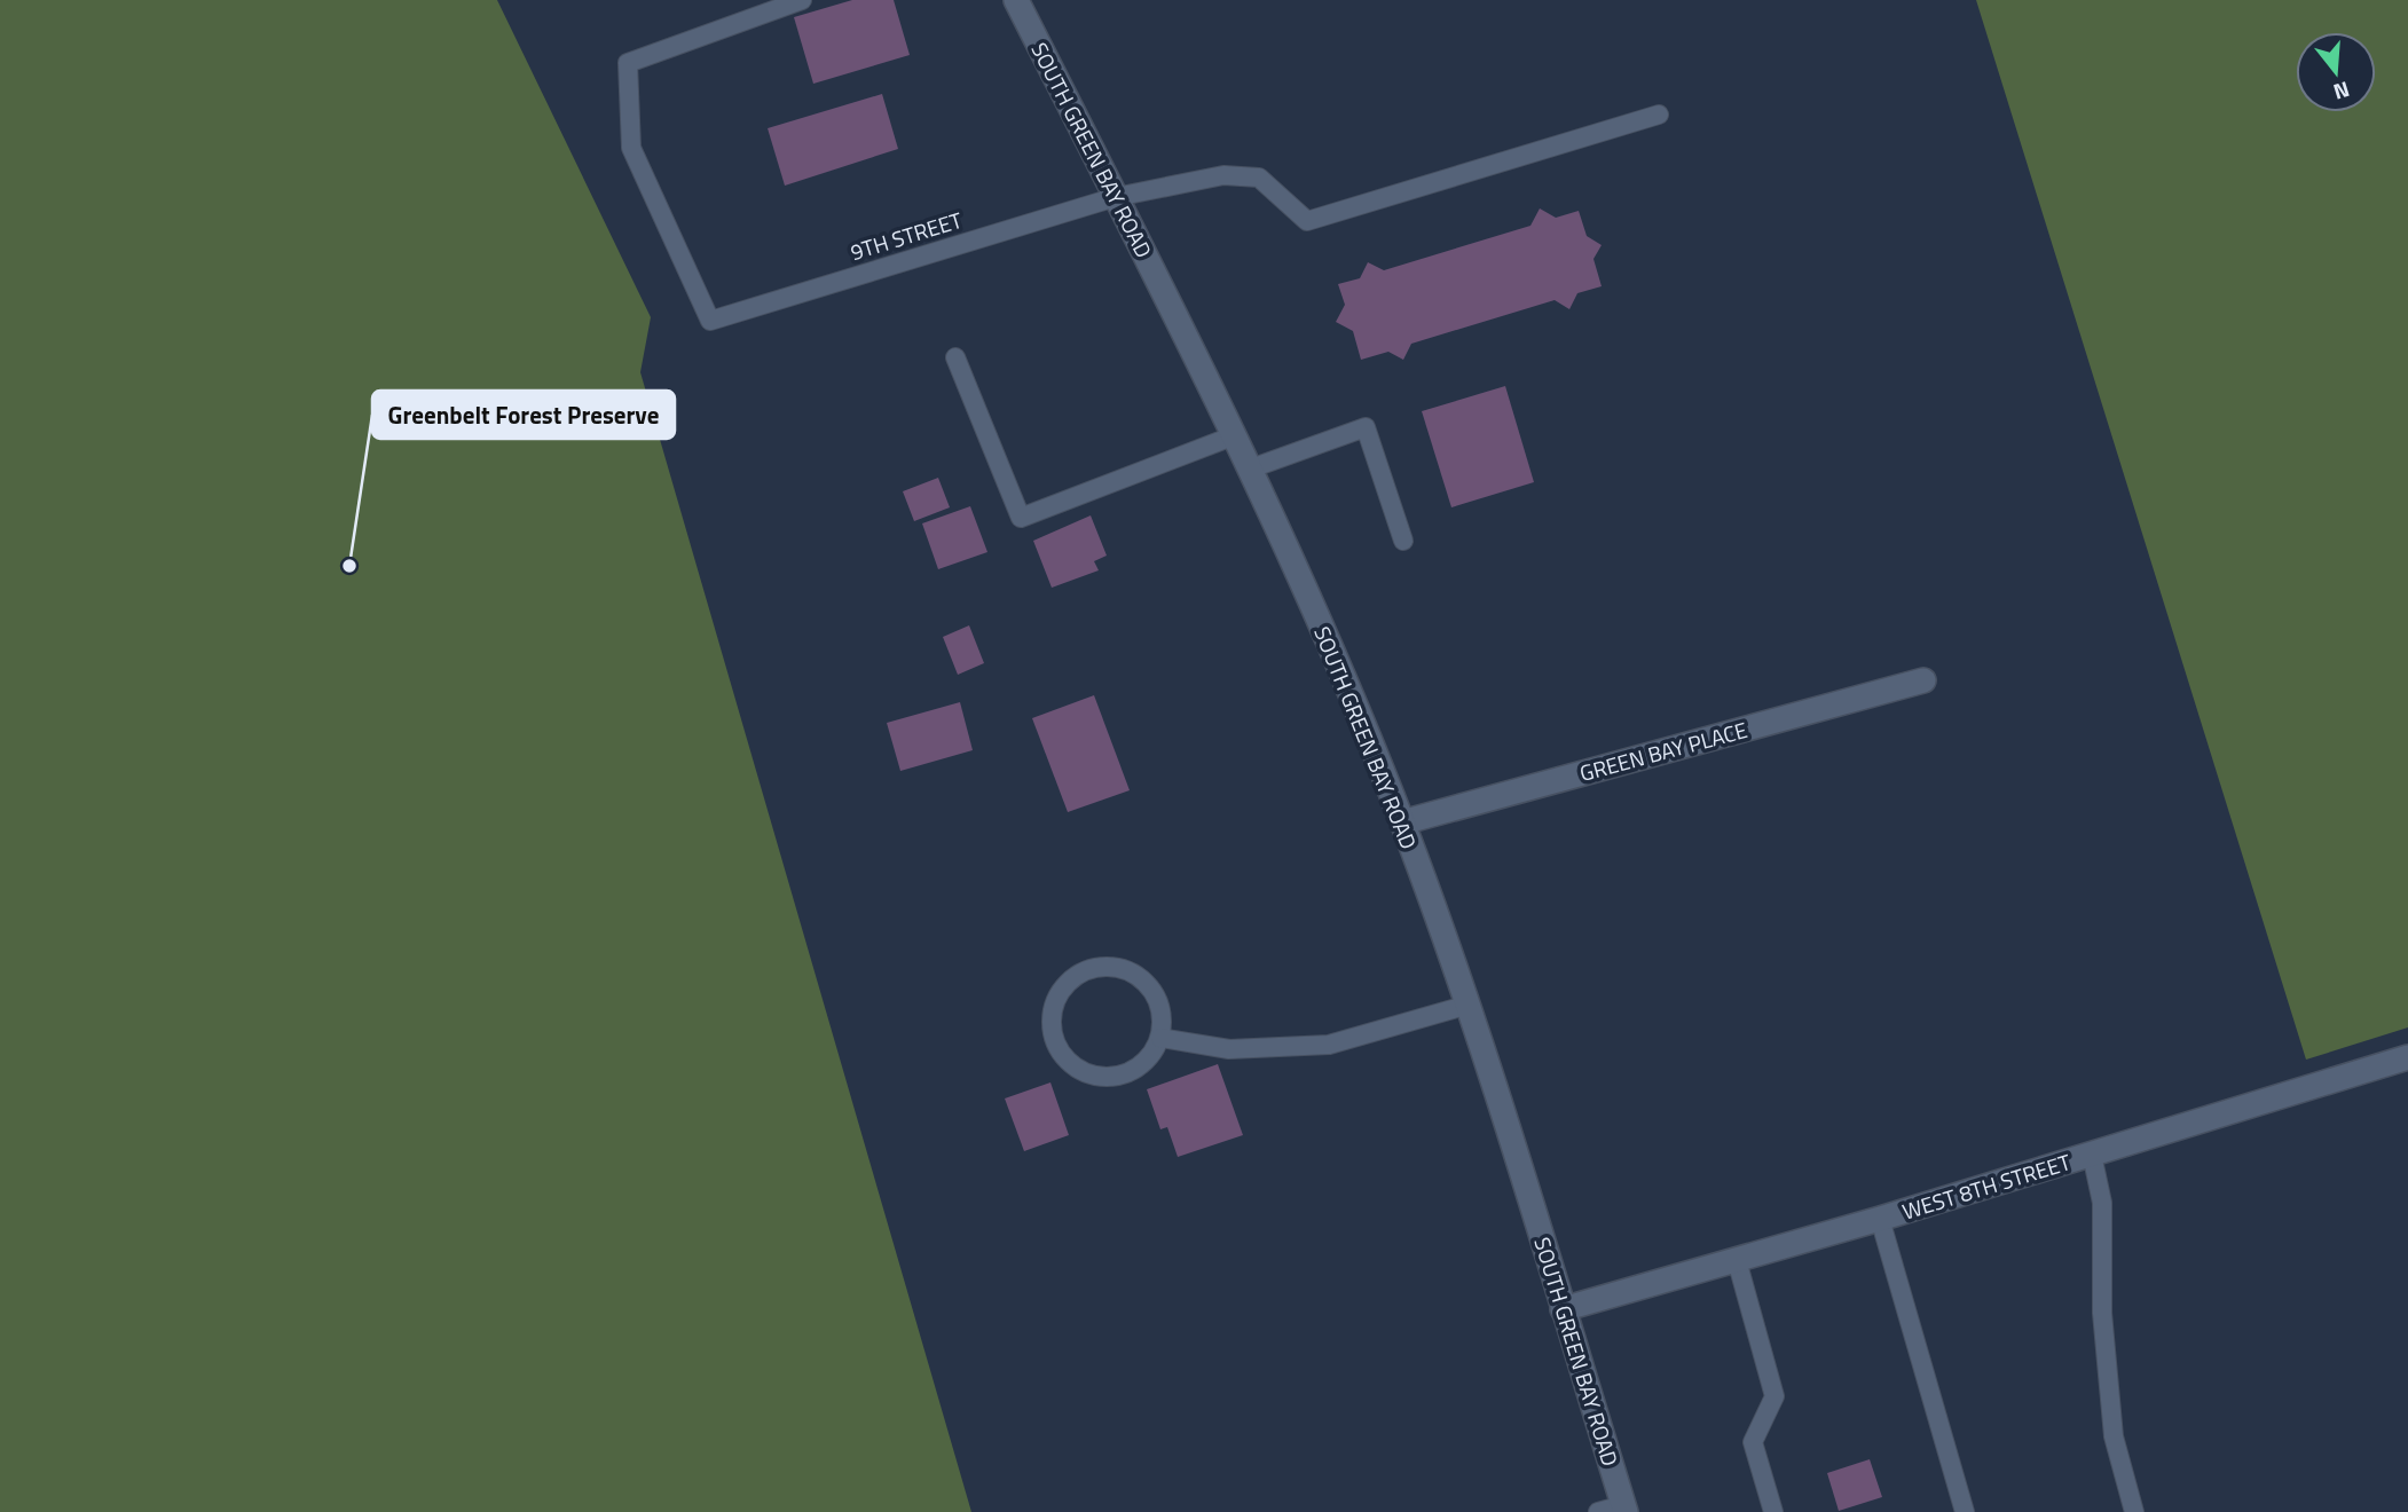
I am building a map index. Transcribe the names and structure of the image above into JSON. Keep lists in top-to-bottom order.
{
  "streets": {
    "main road": ["SOUTH GREEN BAY ROAD", "GREEN BAY PLACE", "WEST 8TH STREET"],
    "lane": ["9TH STREET"]
  },
  "crossings": [
    ["SOUTH GREEN BAY ROAD", "9TH STREET"],
    ["SOUTH GREEN BAY ROAD", "GREEN BAY PLACE"],
    ["SOUTH GREEN BAY ROAD", "WEST 8TH STREET"]
  ],
  "places": ["Greenbelt Forest Preserve"],
  "north": "bottom"
}
